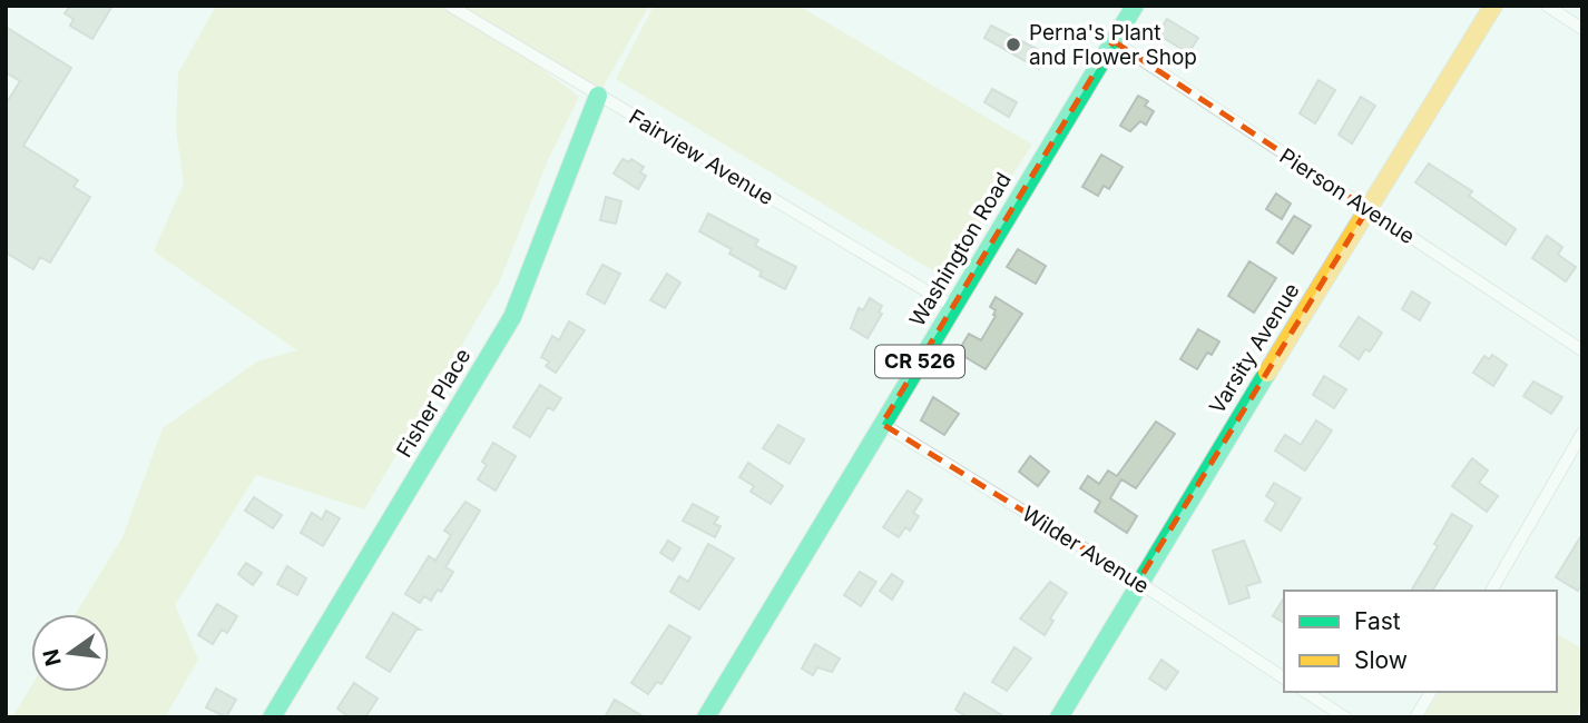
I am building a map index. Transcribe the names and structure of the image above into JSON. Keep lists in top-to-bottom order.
{
  "streets": {
    "street": [
      "Fairview Avenue",
      "Pierson Avenue",
      "Washington Road",
      "Varsity Avenue",
      "CR 526",
      "Fisher Place",
      "Wilder Avenue"
    ]
  },
  "crossings": [
    ["Fairview Avenue", "Washington Road"],
    ["Fairview Avenue", "Fisher Place"],
    ["Pierson Avenue", "Washington Road"],
    ["Pierson Avenue", "Varsity Avenue"],
    ["Washington Road", "Wilder Avenue"],
    ["Varsity Avenue", "Wilder Avenue"]
  ],
  "places": ["Perna's Plant and Flower Shop"],
  "legend": ["Fast", "Slow"],
  "north": "left"
}
